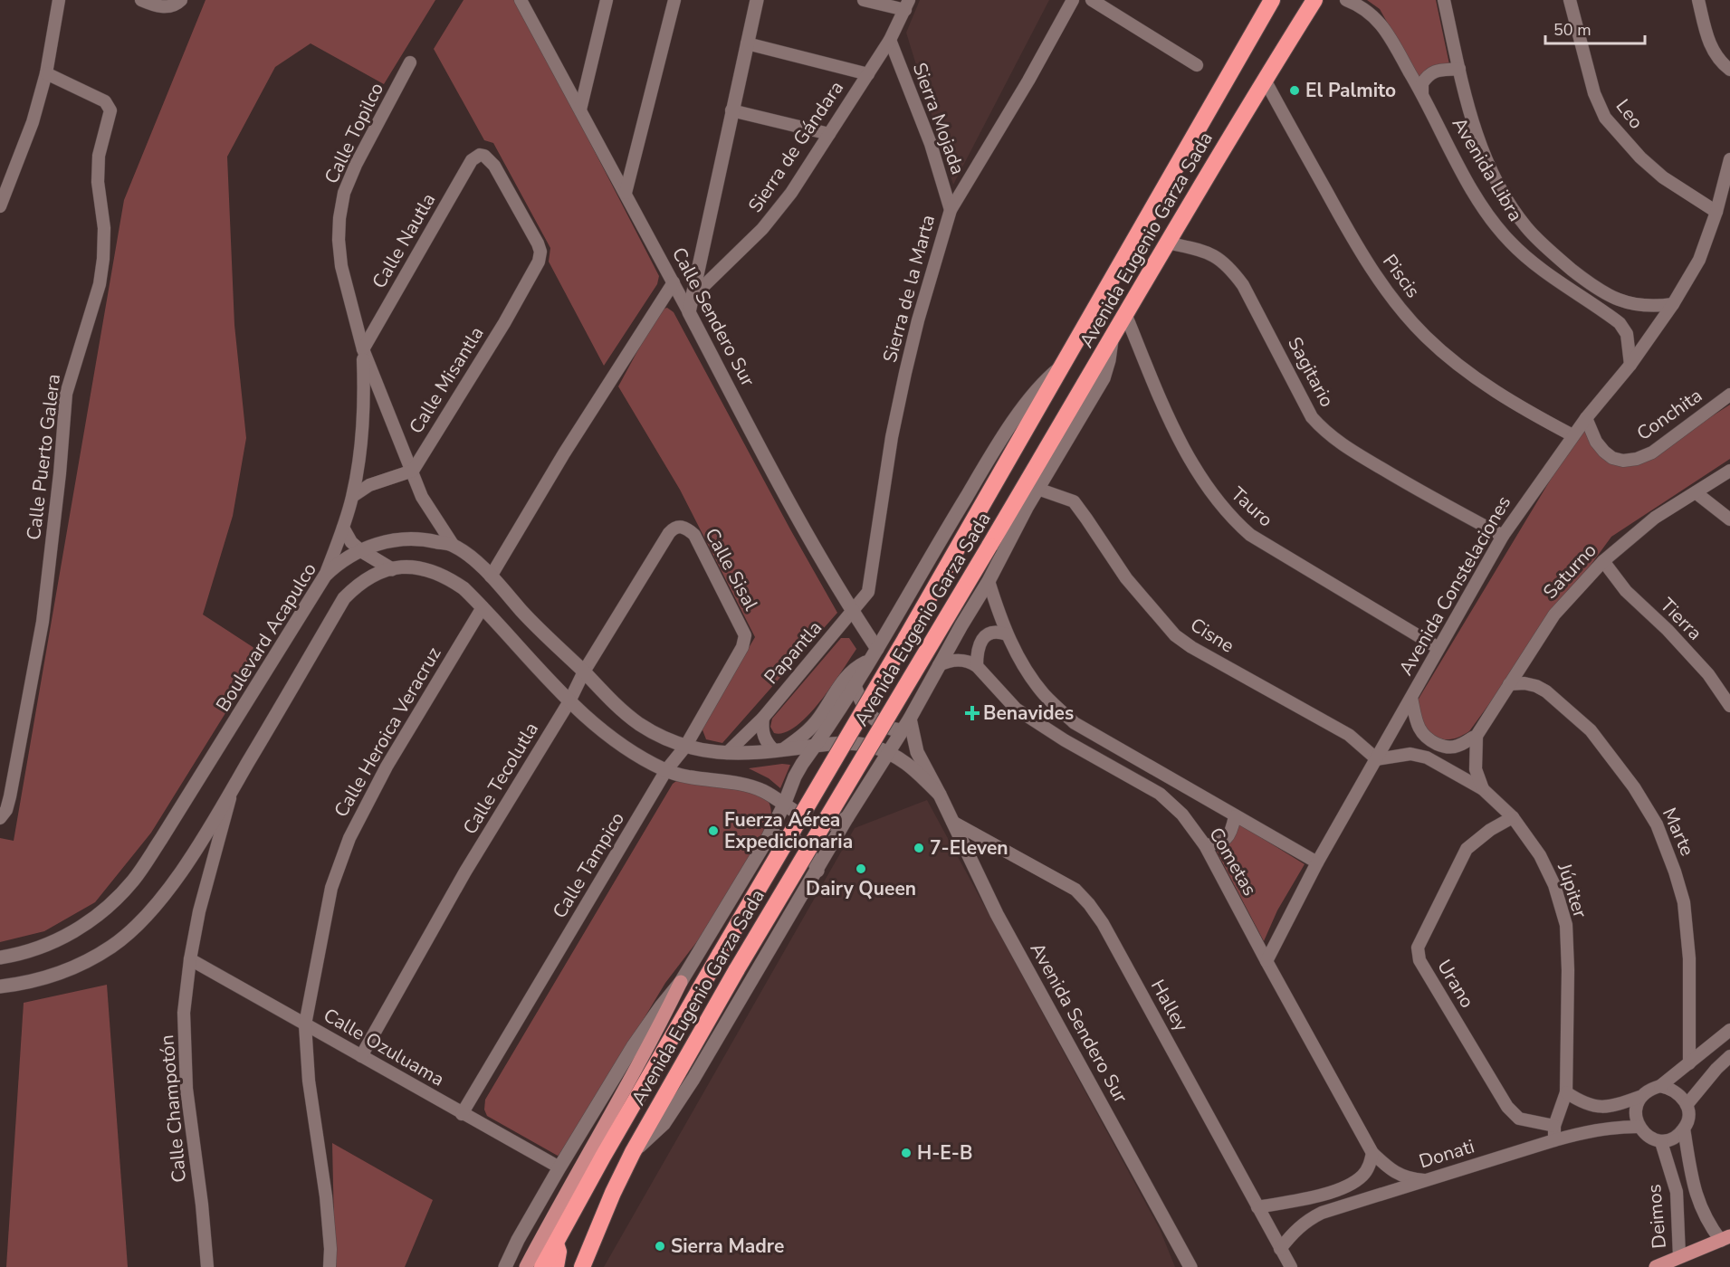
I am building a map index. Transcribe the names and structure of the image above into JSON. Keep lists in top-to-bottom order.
{
  "streets": {
    "highway": ["Avenida Eugenio Garza Sada"],
    "main road": ["Calle Sendero Sur", "Boulevard Acapulco", "Avenida Sendero Sur"],
    "street": [
      "Leo",
      "Sierra Mojada",
      "Calle Topilco",
      "Sierra de Gándara",
      "Avenida Libra",
      "Calle Nautla",
      "Piscis",
      "Sierra de la Marta",
      "Sagitario",
      "Calle Misantla",
      "Conchita",
      "Calle Puerto Galera",
      "Tauro",
      "Calle Sisal",
      "Saturno",
      "Avenida Constelaciones",
      "Tierra",
      "Cisne",
      "Papantla",
      "Calle Heroica Veracruz",
      "Calle Tecolutla",
      "Marte",
      "Cometas",
      "Calle Tampico",
      "Júpiter",
      "Urano",
      "Halley",
      "Calle Ozuluama",
      "Calle Champotón",
      "Donati",
      "Deimos"
    ]
  },
  "crossings": [
    ["Leo", "Avenida Constelaciones"],
    ["Sierra Mojada", "Sierra de Gándara"],
    ["Sierra Mojada", "Sierra de la Marta"],
    ["Calle Topilco", "Calle Nautla"],
    ["Calle Topilco", "Calle Misantla"],
    ["Calle Topilco", "Boulevard Acapulco"],
    ["Sierra de Gándara", "Calle Sendero Sur"],
    ["Avenida Libra", "Avenida Constelaciones"],
    ["Avenida Eugenio Garza Sada", "Piscis"],
    ["Avenida Eugenio Garza Sada", "Sagitario"],
    ["Avenida Eugenio Garza Sada", "Tauro"],
    ["Calle Nautla", "Calle Misantla"],
    ["Piscis", "Avenida Constelaciones"],
    ["Sierra de la Marta", "Calle Sendero Sur"],
    ["Sierra de la Marta", "Papantla"],
    ["Calle Sendero Sur", "Papantla"],
    ["Sagitario", "Avenida Constelaciones"],
    ["Conchita", "Avenida Constelaciones"],
    ["Tauro", "Avenida Constelaciones"],
    ["Calle Sisal", "Calle Tecolutla"],
    ["Calle Sisal", "Calle Tampico"],
    ["Saturno", "Tierra"],
    ["Saturno", "Marte"],
    ["Avenida Constelaciones", "Cisne"],
    ["Avenida Constelaciones", "Cometas"],
    ["Avenida Constelaciones", "Júpiter"],
    ["Cisne", "Júpiter"],
    ["Boulevard Acapulco", "Papantla"],
    ["Boulevard Acapulco", "Calle Tecolutla"],
    ["Boulevard Acapulco", "Calle Tampico"],
    ["Boulevard Acapulco", "Avenida Sendero Sur"],
    ["Calle Heroica Veracruz", "Calle Ozuluama"],
    ["Calle Tecolutla", "Calle Ozuluama"],
    ["Cometas", "Donati"],
    ["Calle Tampico", "Calle Ozuluama"],
    ["Júpiter", "Urano"],
    ["Júpiter", "Donati"],
    ["Halley", "Avenida Sendero Sur"],
    ["Halley", "Donati"],
    ["Calle Ozuluama", "Calle Champotón"],
    ["Donati", "Deimos"]
  ],
  "places": {
    "other": [
      "El Palmito",
      "Fuerza Aérea Expedicionaria",
      "7-Eleven",
      "Dairy Queen",
      "H-E-B",
      "Sierra Madre"
    ],
    "health": ["Benavides"]
  },
  "scale_bar": "50 m"
}
